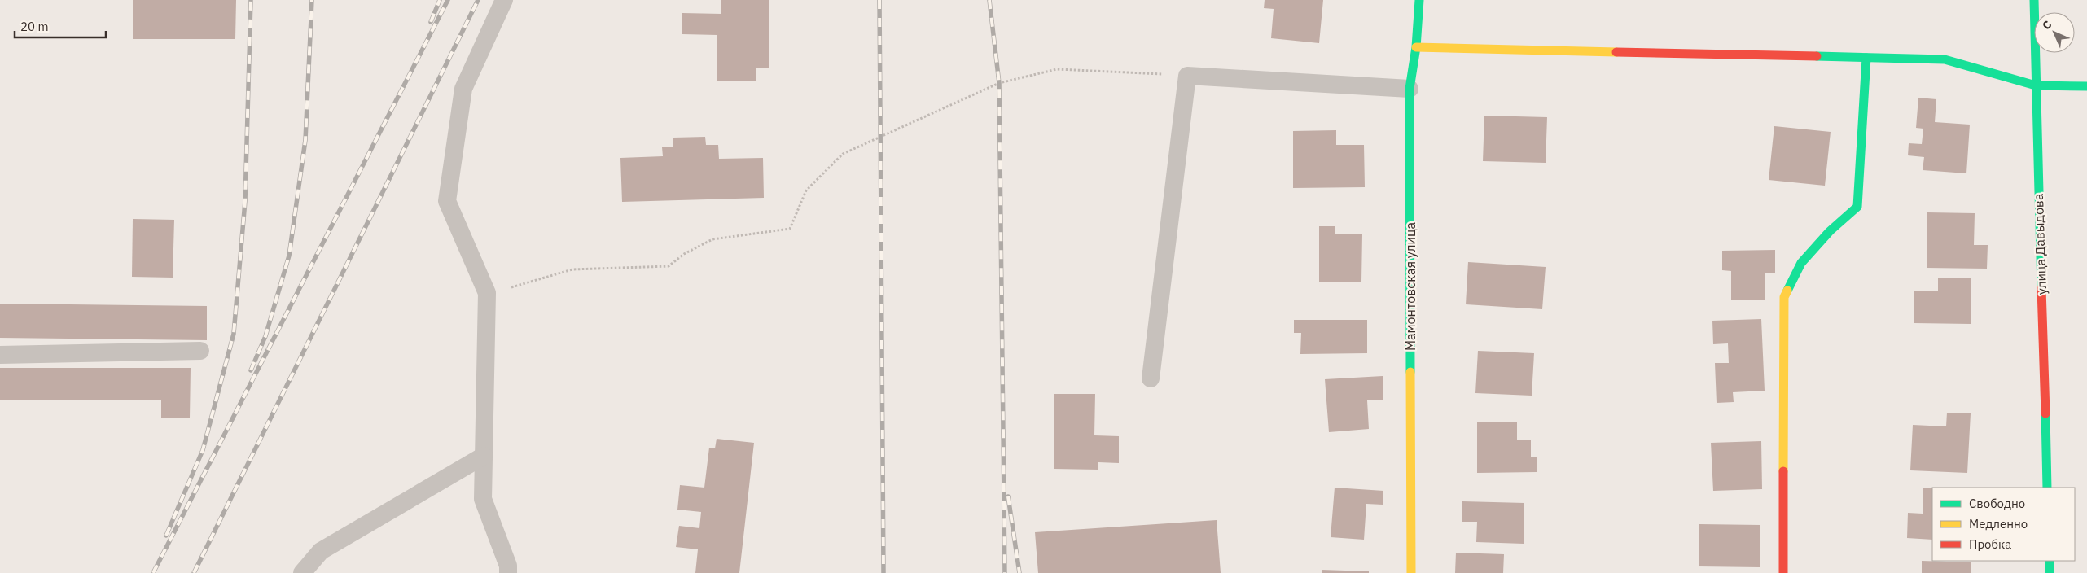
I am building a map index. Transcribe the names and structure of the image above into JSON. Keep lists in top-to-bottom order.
{
  "streets": {
    "street": ["улица Давыдова", "Мамонтовская улица"]
  },
  "legend": ["Свободно", "Медленно", "Пробка"],
  "scale_bar": "20 m",
  "north": "top left"
}
